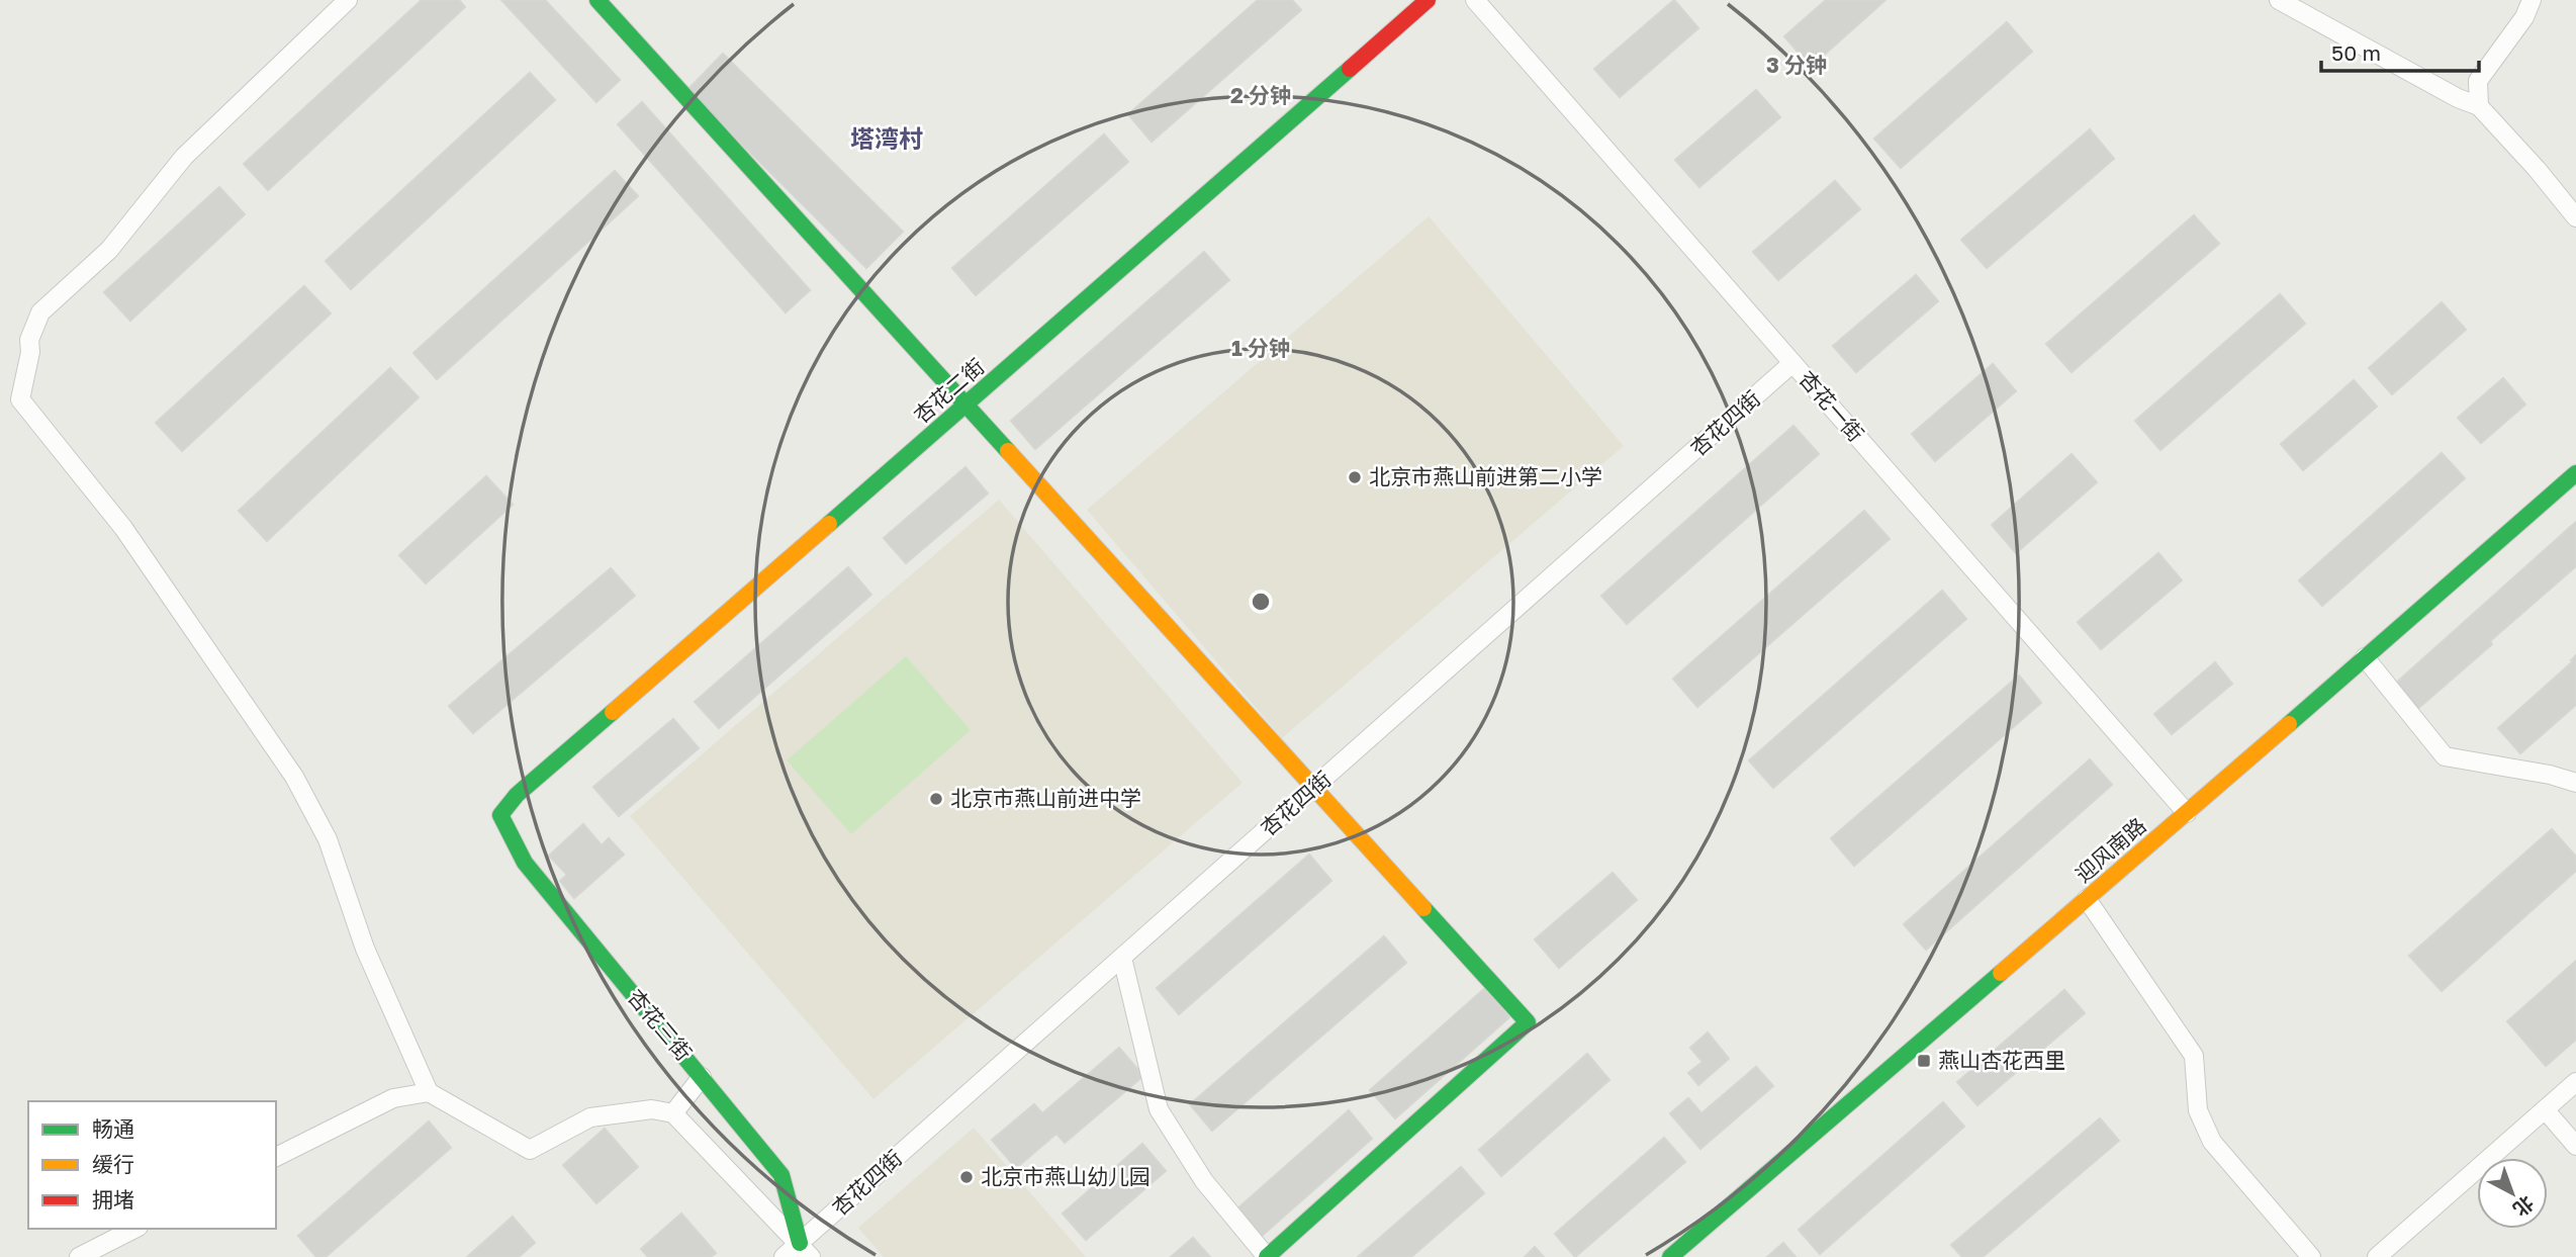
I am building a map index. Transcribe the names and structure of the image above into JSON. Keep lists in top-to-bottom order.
{
  "streets": {
    "street": [
      "杏花二街",
      "杏花一街",
      "杏花四街",
      "迎风南路",
      "杏花三街"
    ]
  },
  "crossings": [
    ["杏花二街", "杏花三街"],
    ["杏花一街", "杏花四街"],
    ["杏花一街", "迎风南路"],
    ["杏花四街", "杏花三街"]
  ],
  "districts": ["塔湾村"],
  "places": {
    "other": ["北京市燕山前进第二小学", "北京市燕山前进中学", "北京市燕山幼儿园"],
    "transit": ["燕山杏花西里"]
  },
  "legend": ["畅通", "缓行", "拥堵"],
  "scale_bar": "50 m",
  "north": "bottom right",
  "rings": ["3 分钟", "2 分钟", "1 分钟"]
}
